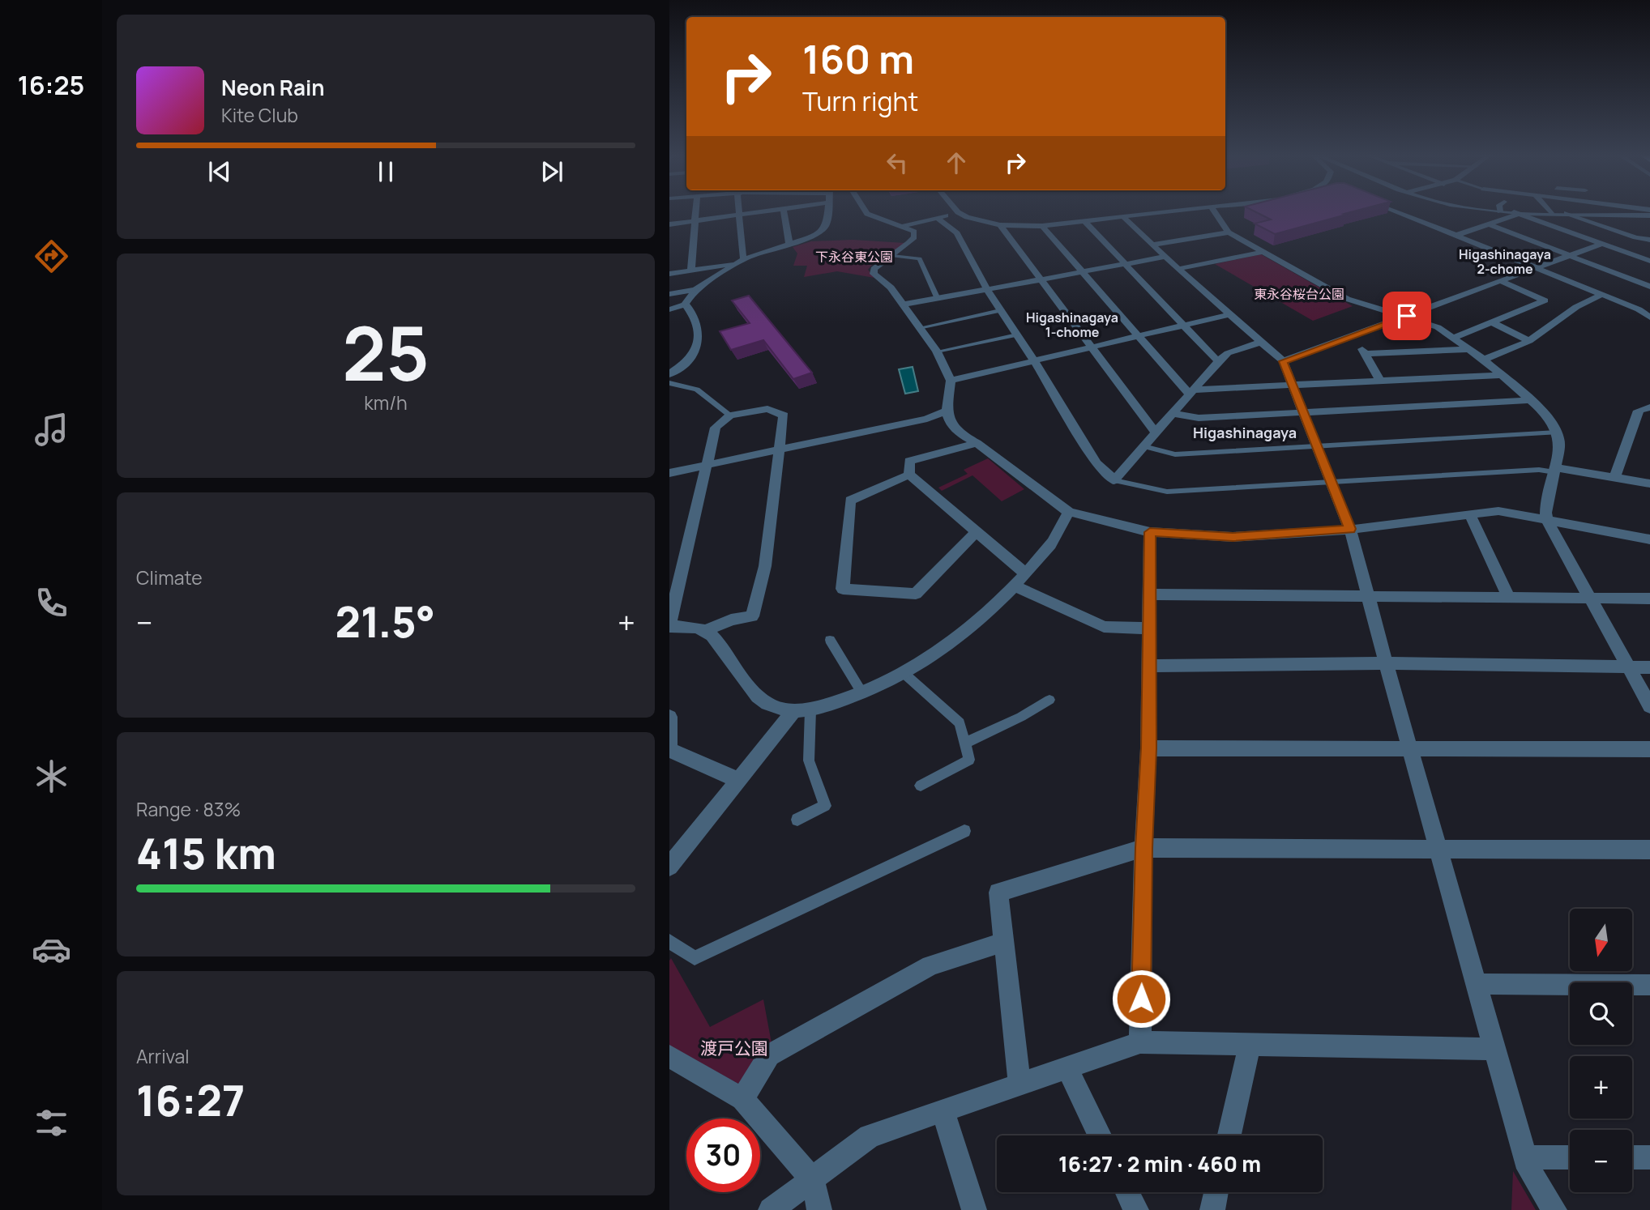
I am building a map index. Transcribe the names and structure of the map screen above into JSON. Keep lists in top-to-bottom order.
{
  "districts": ["Higashinagaya 2-chome", "Higashinagaya 1-chome", "Higashinagaya"],
  "parks": ["下永谷東公園", "東永谷桜台公園", "渡戸公園"],
  "north": "bottom",
  "page": {
    "tabs": "16:25",
    "turn": ["160 m", "Turn right"],
    "song": ["Neon Rain", "Kite Club"],
    "tile": [
      ["25", "km/h"],
      "Climate",
      ["Range · 83%", "415 km"],
      ["Arrival", "16:27"]
    ],
    "heat": ["−", "21.5°", "+"],
    "map_buttons": ["+", "−"],
    "limit": "30",
    "trip": "16:27 · 2 min · 460 m"
  }
}
